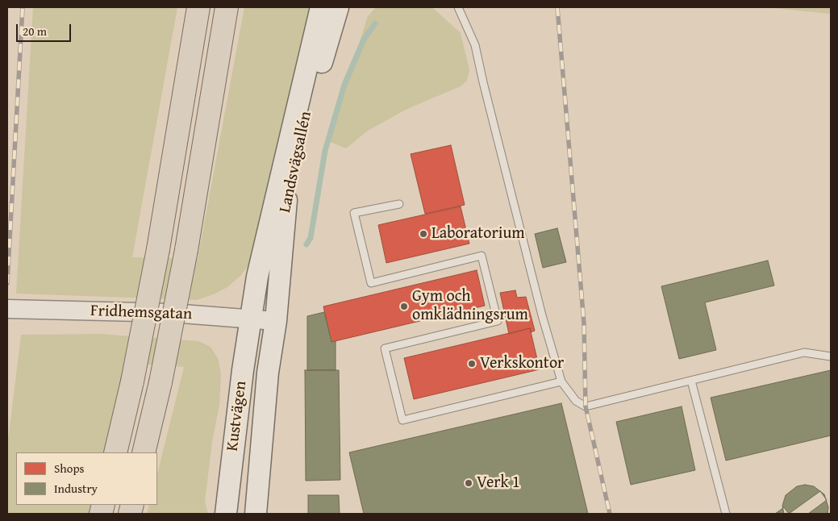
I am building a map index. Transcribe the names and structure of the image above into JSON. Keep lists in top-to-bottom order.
{
  "streets": {
    "main road": ["Landsvägsallén", "Kustvägen"],
    "street": ["Fridhemsgatan"]
  },
  "crossings": [
    ["Landsvägsallén", "Fridhemsgatan"],
    ["Landsvägsallén", "Kustvägen"],
    ["Fridhemsgatan", "Kustvägen"]
  ],
  "places": [
    "Laboratorium",
    "Gym och omklädningsrum",
    "Verkskontor",
    "Verk 1"
  ],
  "legend": ["Shops", "Industry"],
  "scale_bar": "20 m"
}
